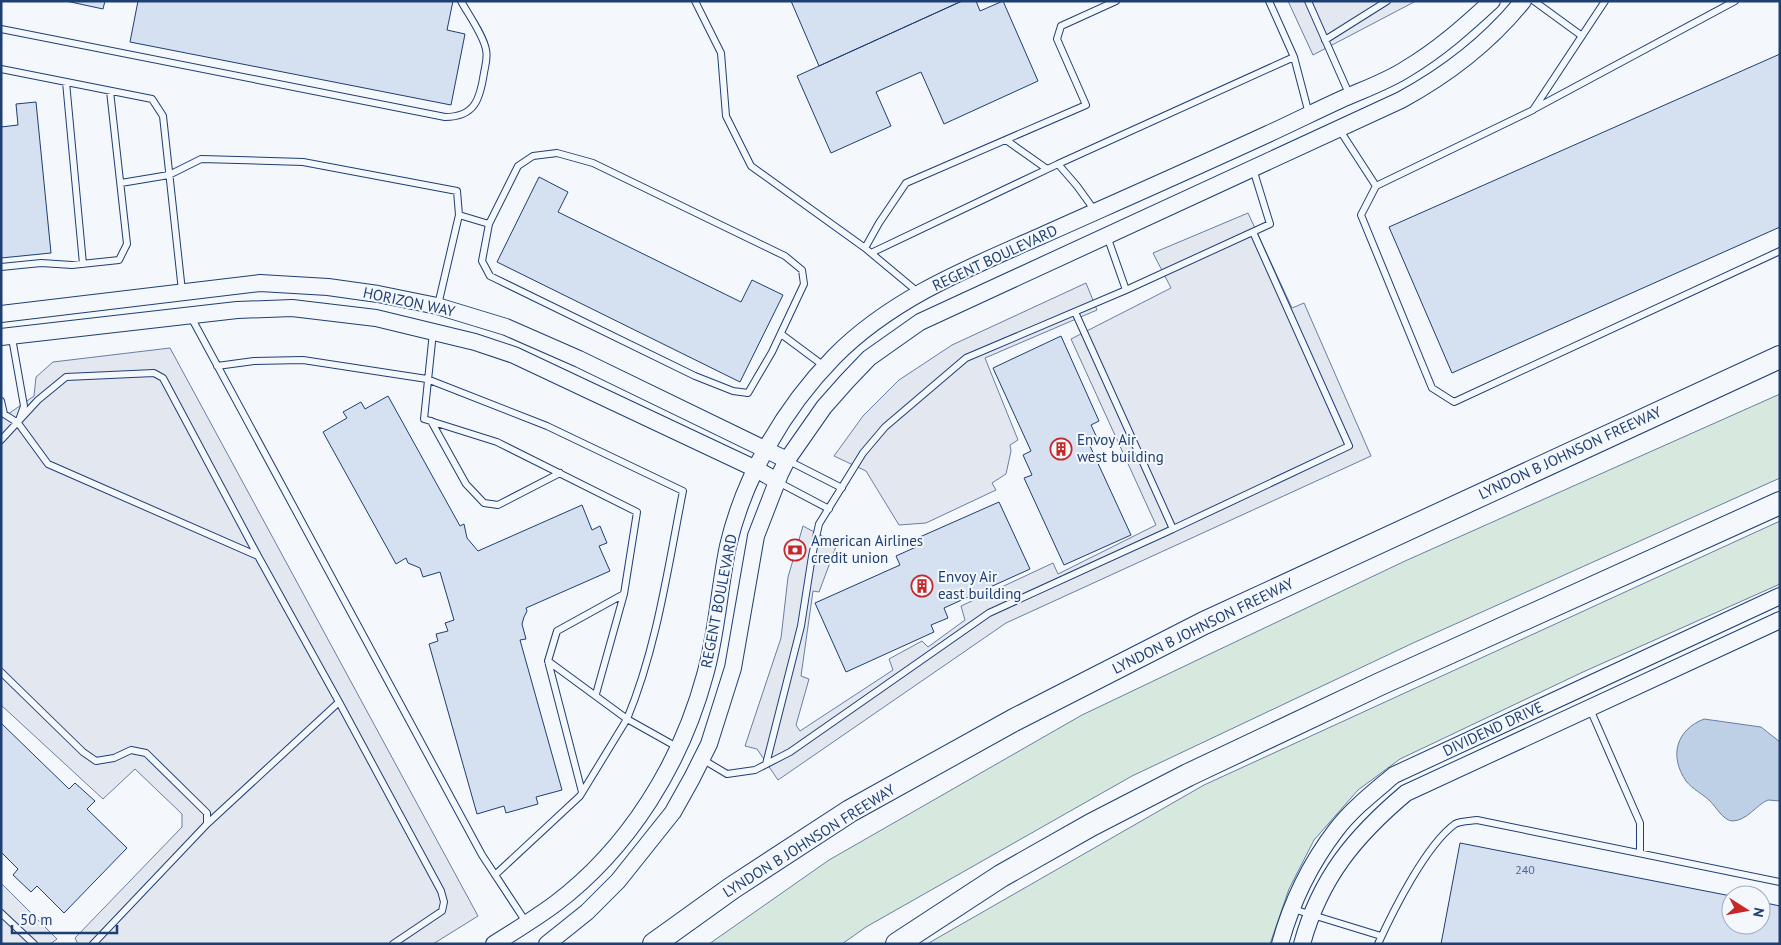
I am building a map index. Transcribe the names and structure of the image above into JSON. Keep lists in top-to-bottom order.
{
  "streets": {
    "highway": ["LYNDON B JOHNSON FREEWAY"],
    "street": ["REGENT BOULEVARD", "HORIZON WAY", "DIVIDEND DRIVE"]
  },
  "crossings": [
    ["REGENT BOULEVARD", "HORIZON WAY"]
  ],
  "places": {
    "building": ["Envoy Air west building", "Envoy Air east building"],
    "bank": ["American Airlines credit union"]
  },
  "house_numbers": ["240"],
  "scale_bar": "50 m",
  "north": "right"
}
